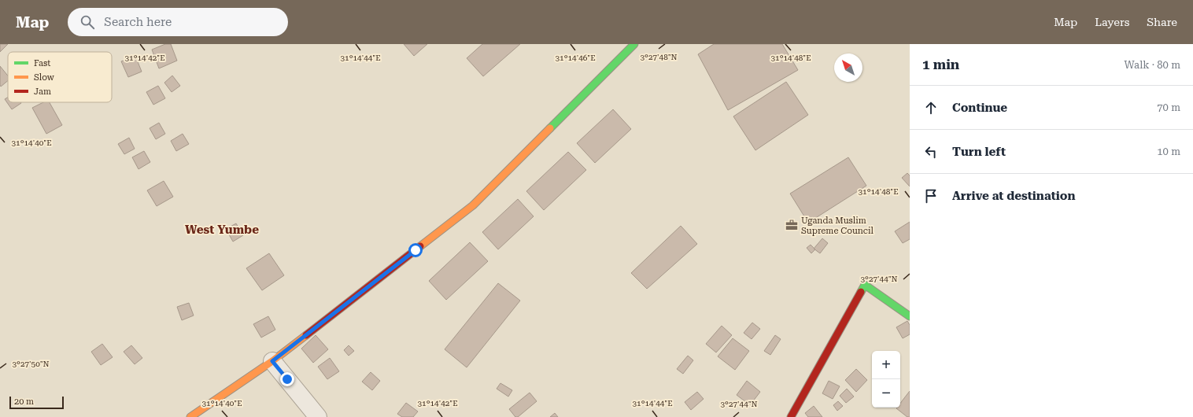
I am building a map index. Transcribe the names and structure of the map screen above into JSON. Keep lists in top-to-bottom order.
{
  "districts": ["West Yumbe"],
  "places": {
    "office": ["Uganda Muslim Supreme Council"]
  },
  "legend": ["Fast", "Slow", "Jam"],
  "scale_bar": "20 m",
  "north": "top left",
  "page": {
    "header": "Map",
    "search": "Search here",
    "nav": ["Map", "Layers", "Share"],
    "heading": ["1 min", "Walk · 80 m"],
    "list": [
      ["Continue", "70 m"],
      ["Turn left", "10 m"],
      "Arrive at destination"
    ],
    "map_buttons": ["+", "−"],
    "scale": "20 m"
  },
  "coordinates": [
    "3°27'48\"N",
    "31°14'46\"E",
    "31°14'42\"E",
    "31°14'44\"E",
    "31°14'48\"E",
    "31°14'40\"E",
    "3°27'44\"N",
    "3°27'50\"N"
  ]
}
